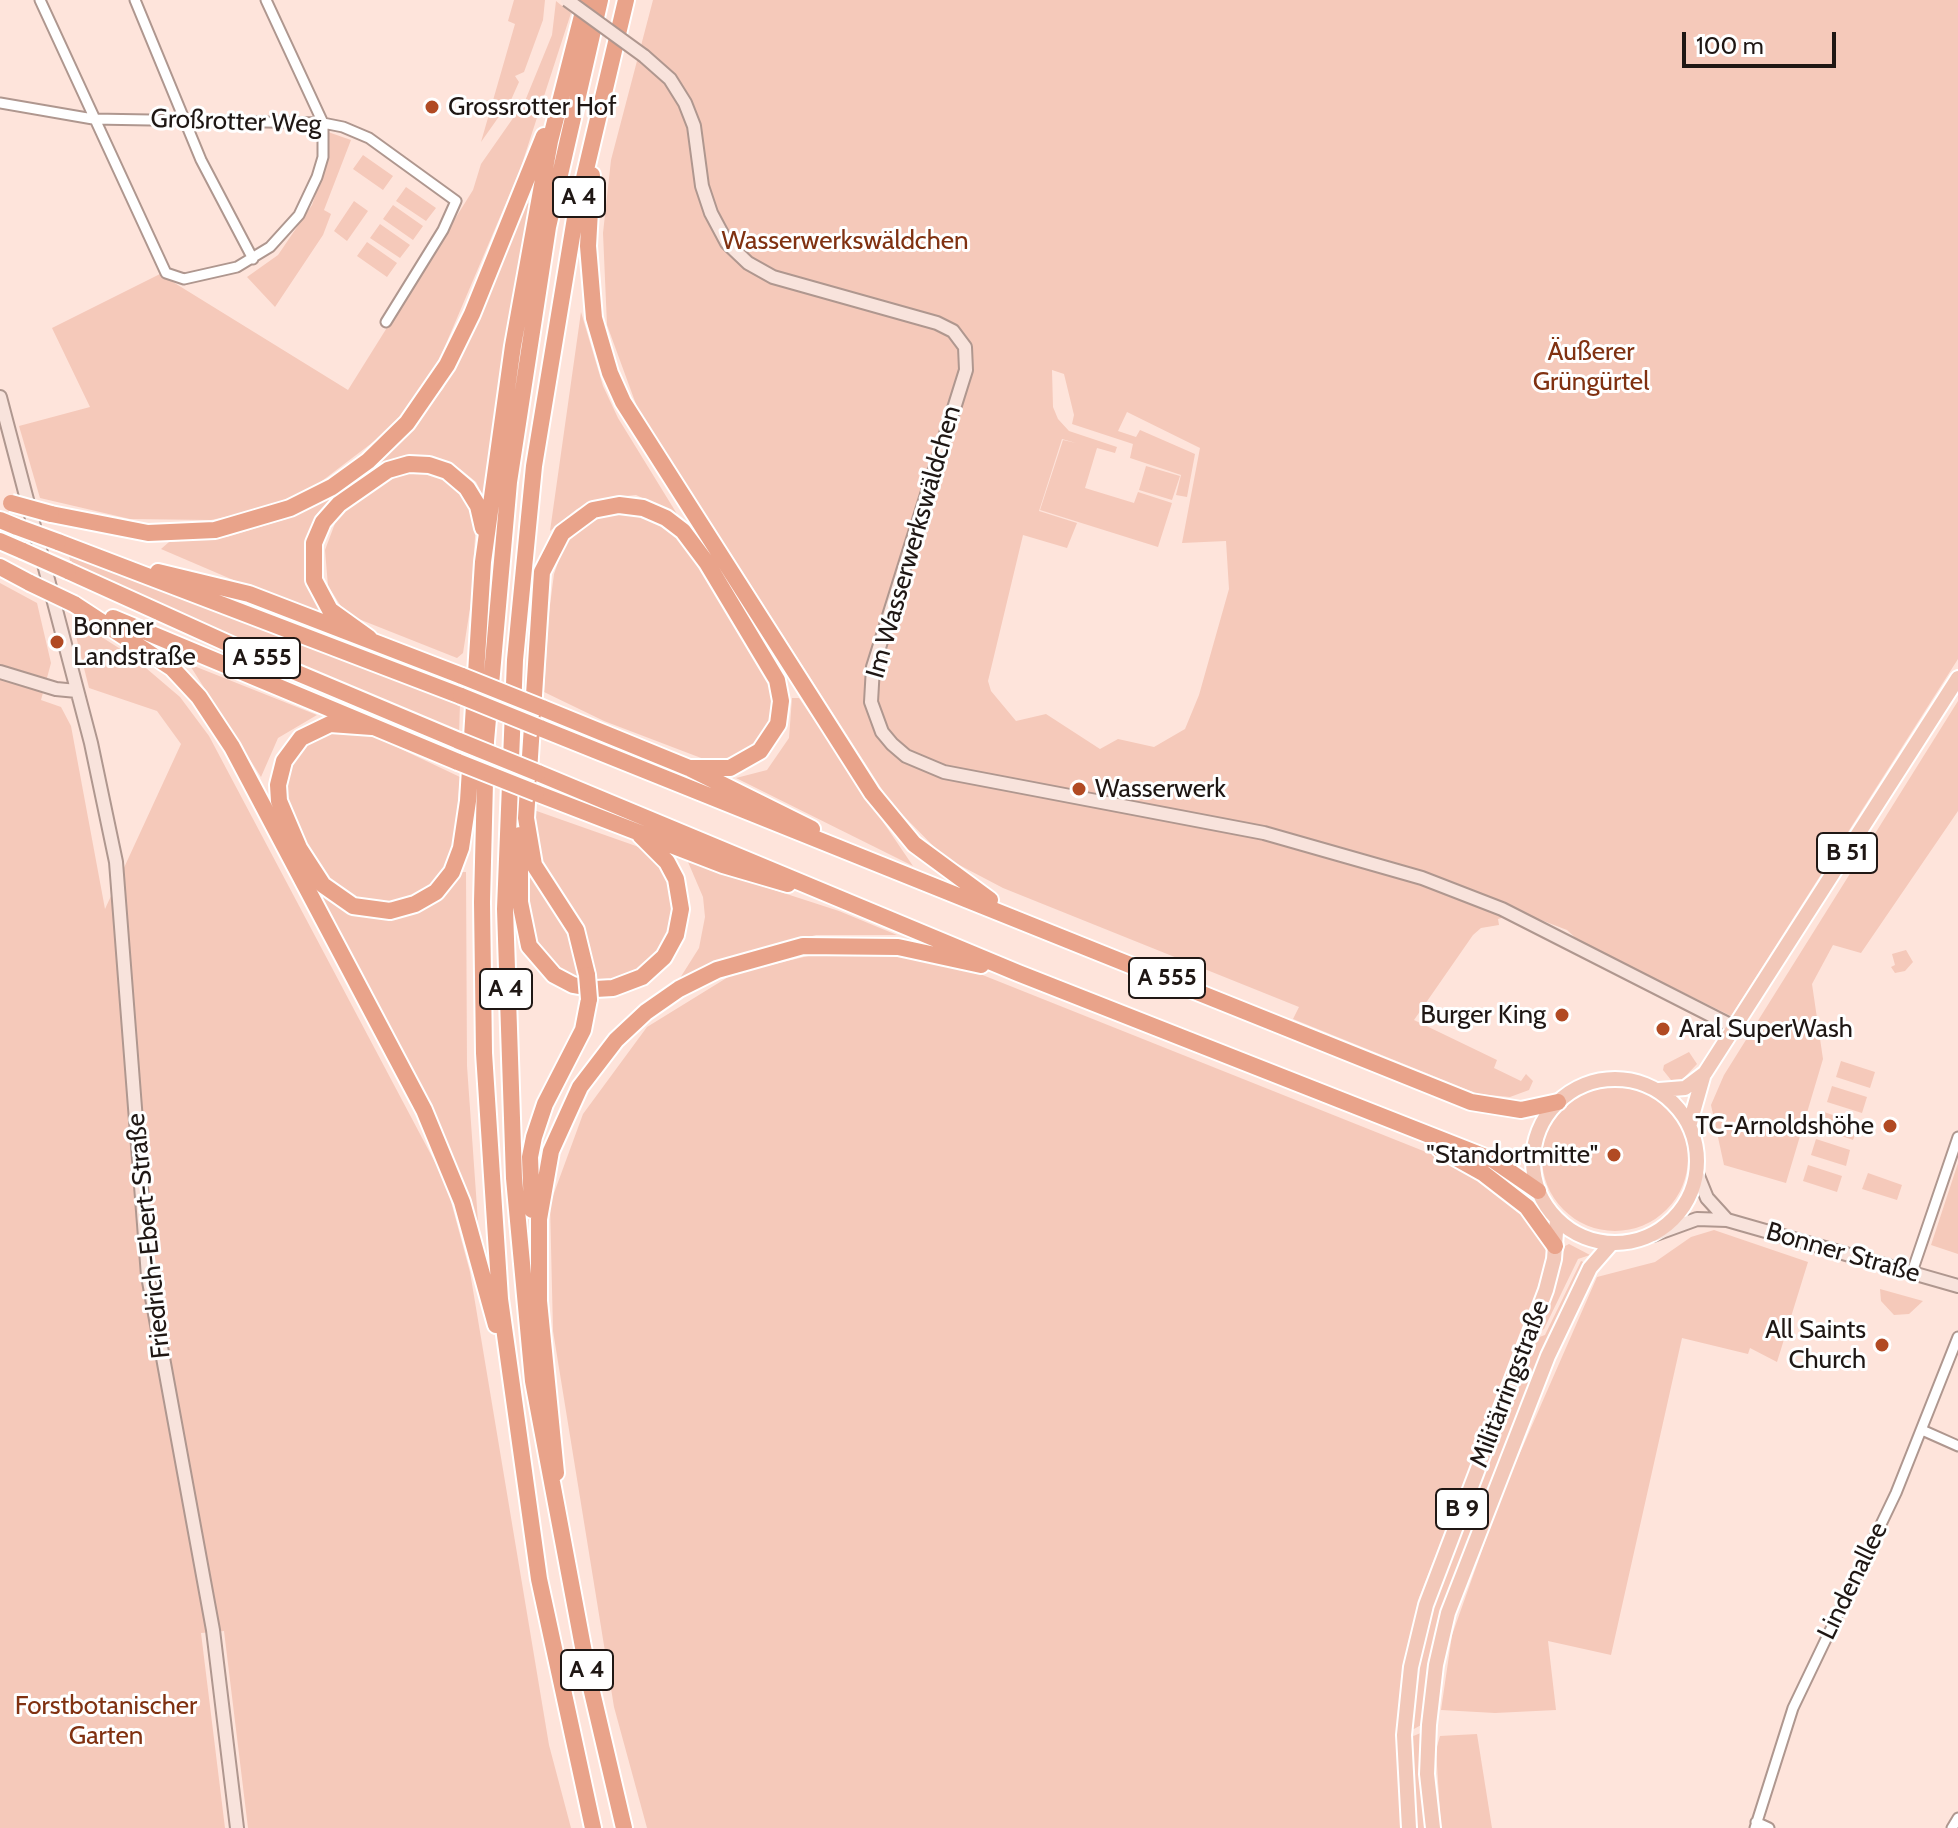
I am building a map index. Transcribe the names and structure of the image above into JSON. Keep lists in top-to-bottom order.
{
  "streets": {
    "highway": ["A 4", "A 555"],
    "main road": [
      "Im Wasserwerkswäldchen",
      "B 51",
      "Friedrich-Ebert-Straße",
      "Bonner Straße",
      "Militärringstraße",
      "B 9"
    ],
    "street": ["Großrotter Weg", "Lindenallee"]
  },
  "crossings": [
    ["Im Wasserwerkswäldchen", "B 51"],
    ["A 555", "B 51"],
    ["A 555", "Bonner Straße"],
    ["A 555", "Militärringstraße"],
    ["B 51", "Bonner Straße"],
    ["B 51", "Militärringstraße"],
    ["Bonner Straße", "Militärringstraße"]
  ],
  "parks": ["Wasserwerkswäldchen", "Äußerer Grüngürtel", "Forstbotanischer Garten"],
  "places": [
    "Grossrotter Hof",
    "Bonner Landstraße",
    "Wasserwerk",
    "Burger King",
    "Aral SuperWash",
    "TC-Arnoldshöhe",
    "\"Standortmitte\"",
    "All Saints Church"
  ],
  "scale_bar": "100 m"
}
